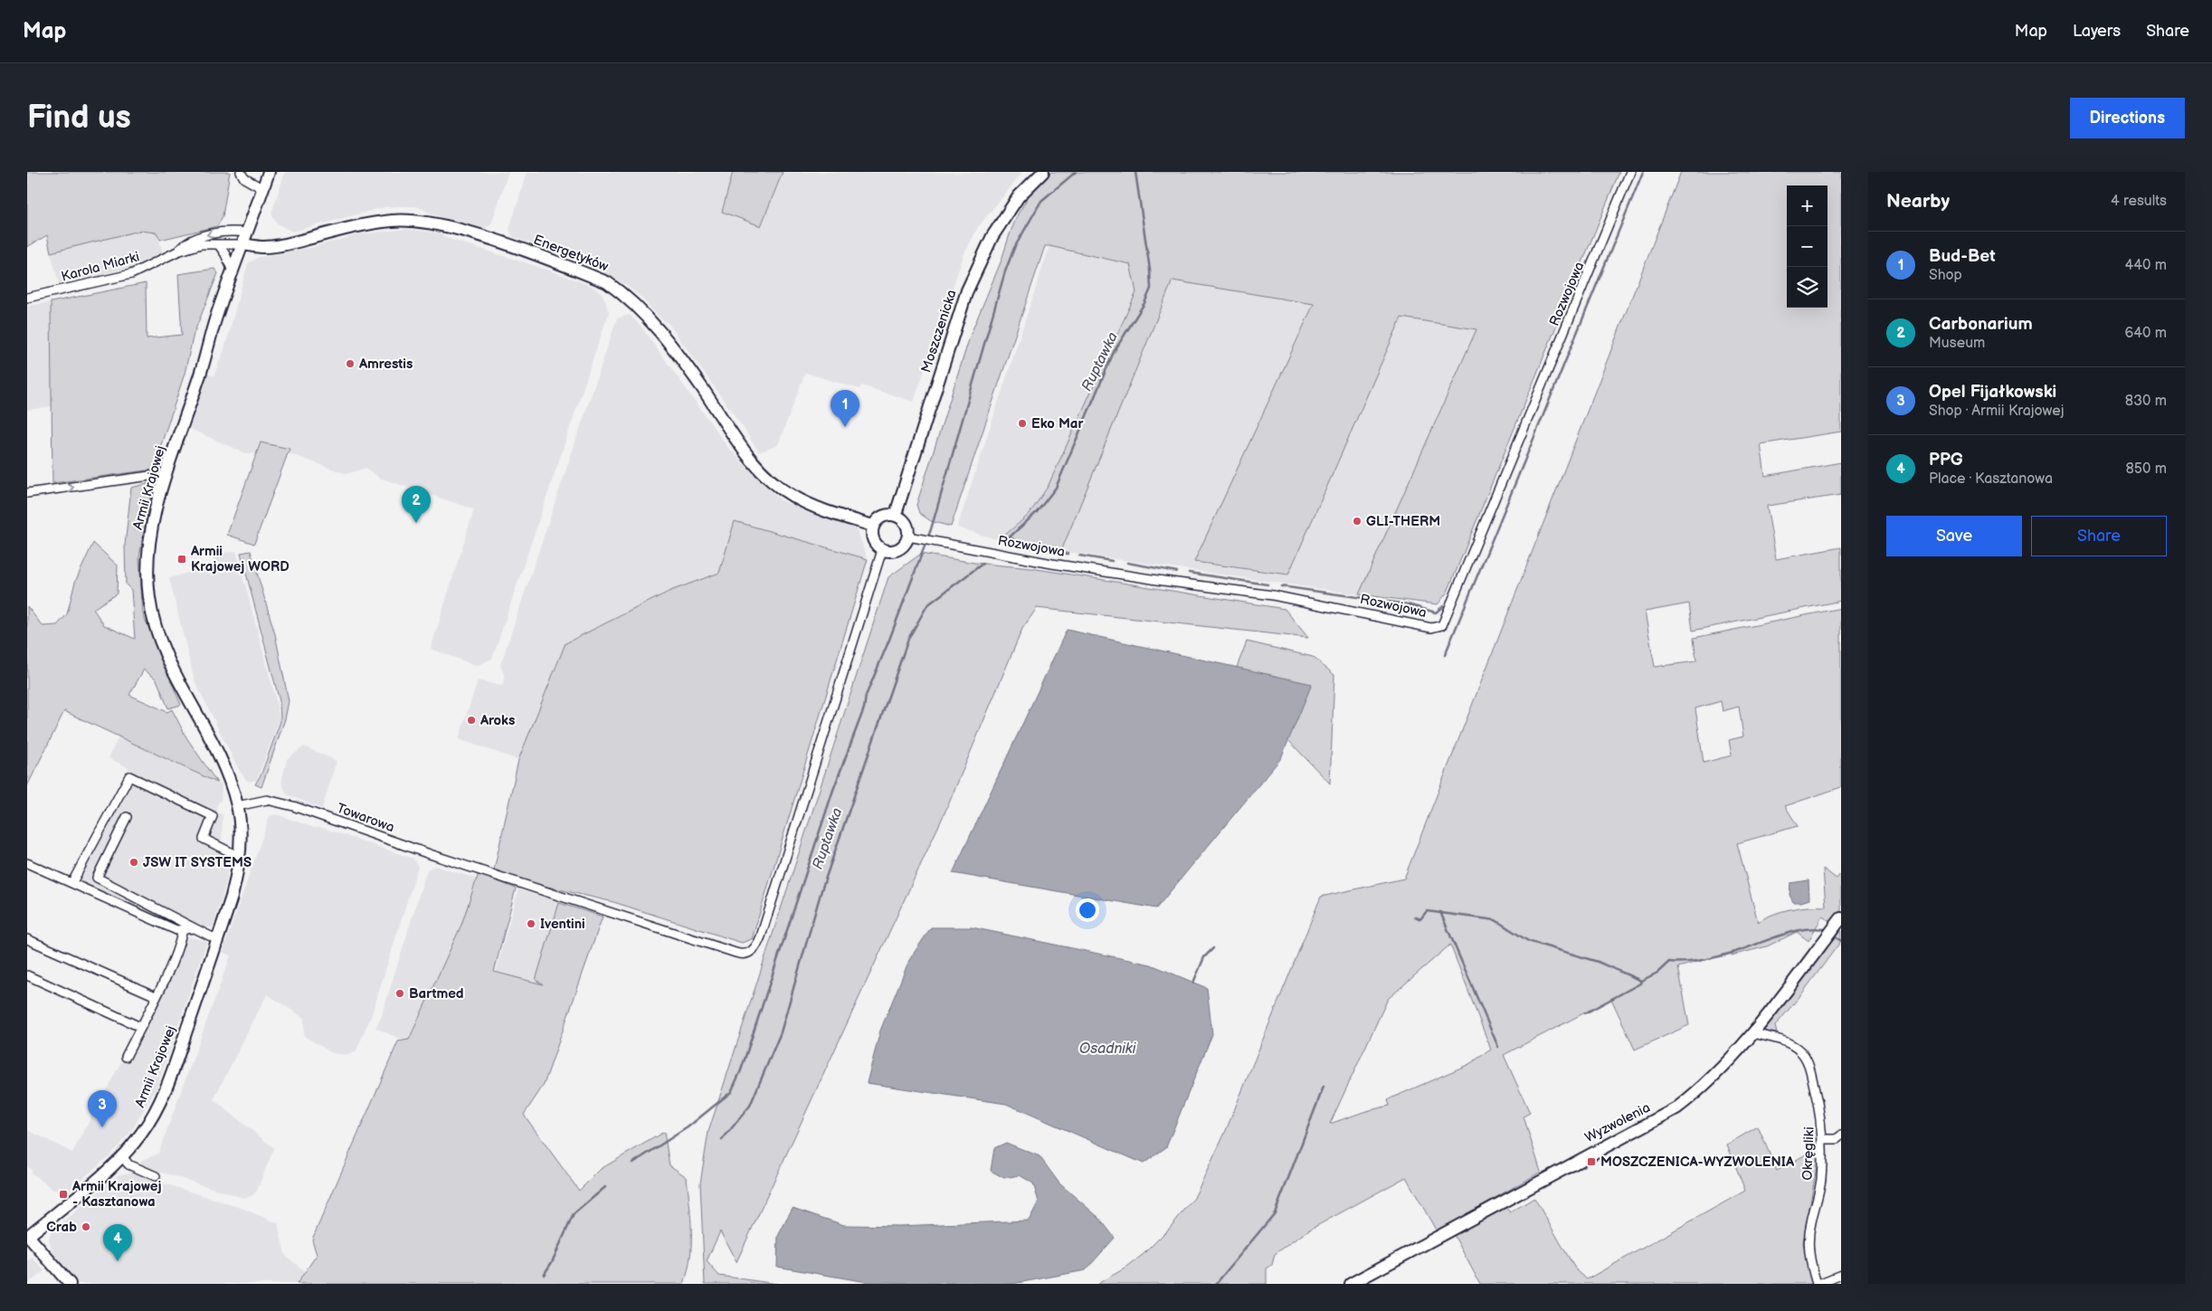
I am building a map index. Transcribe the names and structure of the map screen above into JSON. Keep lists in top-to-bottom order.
{
  "streets": {
    "street": [
      "Energetyków",
      "Karola Miarki",
      "Rozwojowa",
      "Moszczenicka",
      "Armii Krajowej",
      "Towarowa",
      "Wyzwolenia",
      "Okręgliki"
    ]
  },
  "crossings": [
    ["Energetyków", "Karola Miarki"],
    ["Energetyków", "Rozwojowa"],
    ["Energetyków", "Moszczenicka"],
    ["Energetyków", "Armii Krajowej"],
    ["Energetyków", "Towarowa"],
    ["Karola Miarki", "Armii Krajowej"],
    ["Rozwojowa", "Moszczenicka"],
    ["Rozwojowa", "Towarowa"],
    ["Moszczenicka", "Towarowa"],
    ["Armii Krajowej", "Towarowa"],
    ["Wyzwolenia", "Okręgliki"]
  ],
  "water": ["Ruptawka", "Osadniki"],
  "places": {
    "other": [
      "Amrestis",
      "Eko Mar",
      "GLI-THERM",
      "Aroks",
      "JSW IT SYSTEMS",
      "Iventini",
      "Bartmed",
      "Crab"
    ],
    "transit": ["Armii Krajowej WORD", "MOSZCZENICA-WYZWOLENIA", "Armii Krajowej - Kasztanowa"]
  },
  "page": {
    "header": "Map",
    "nav": ["Map", "Layers", "Share"],
    "buttons": [
      "Directions",
      ["Save", "Share"]
    ],
    "title": "Find us",
    "heading": ["Nearby", "4 results"],
    "map_buttons": ["+", "−"],
    "list": [
      {
        "mark": "1",
        "name": "Bud-Bet",
        "note": "Shop",
        "value": "440 m"
      },
      {
        "mark": "2",
        "name": "Carbonarium",
        "note": "Museum",
        "value": "640 m"
      },
      {
        "mark": "3",
        "name": "Opel Fijałkowski",
        "note": "Shop · Armii Krajowej",
        "value": "830 m"
      },
      {
        "mark": "4",
        "name": "PPG",
        "note": "Place · Kasztanowa",
        "value": "850 m"
      }
    ],
    "pins": [
      "1",
      "2",
      "3",
      "4"
    ]
  }
}
